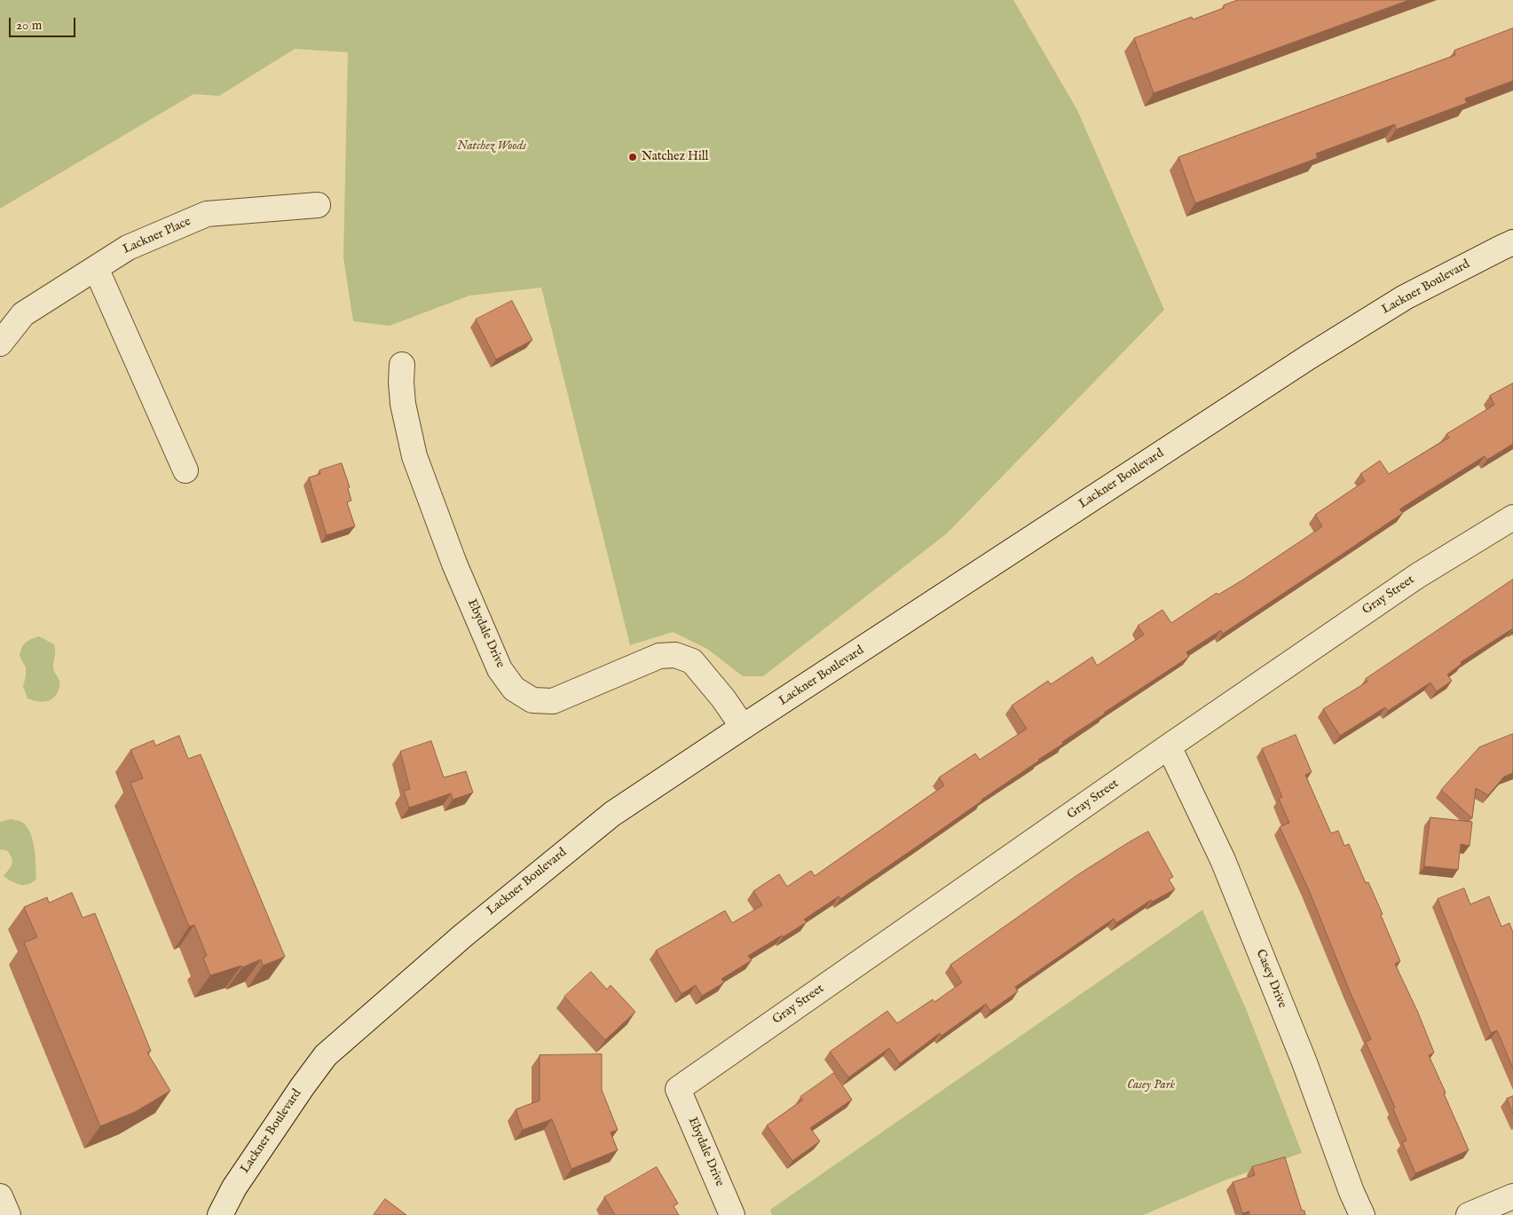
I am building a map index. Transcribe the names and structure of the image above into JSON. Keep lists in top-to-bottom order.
{
  "streets": {
    "street": [
      "Lackner Place",
      "Lackner Boulevard",
      "Gray Street",
      "Ebydale Drive",
      "Casey Drive"
    ]
  },
  "crossings": [
    ["Lackner Boulevard", "Ebydale Drive"],
    ["Gray Street", "Ebydale Drive"],
    ["Gray Street", "Casey Drive"]
  ],
  "parks": ["Natchez Woods", "Casey Park"],
  "places": ["Natchez Hill"],
  "scale_bar": "20 m"
}
